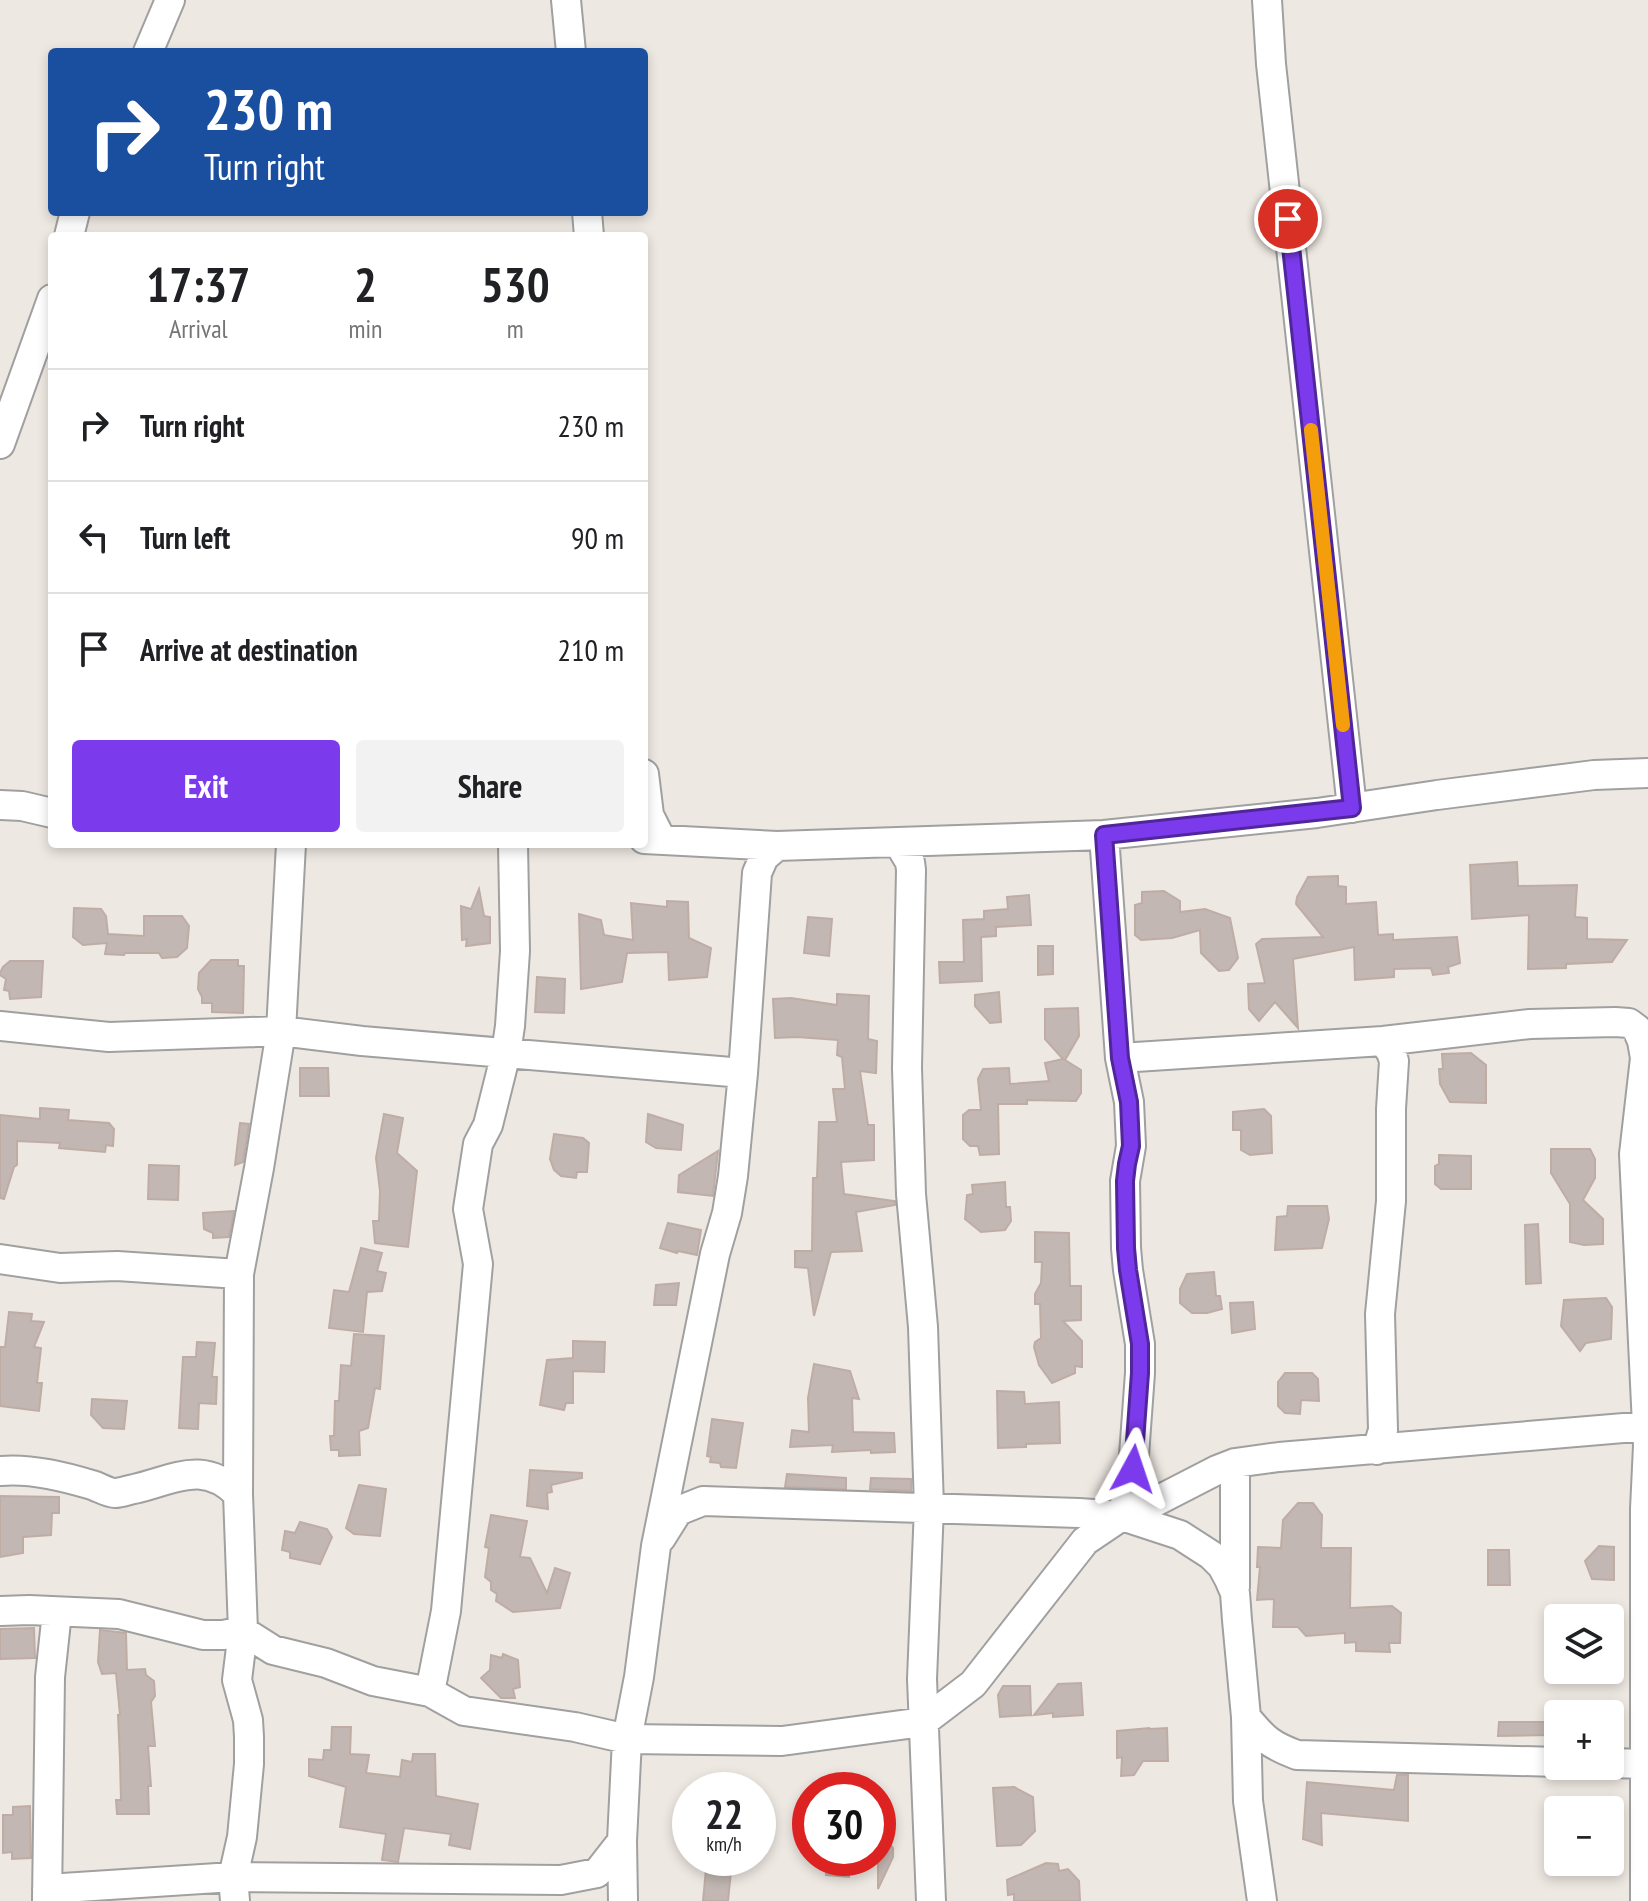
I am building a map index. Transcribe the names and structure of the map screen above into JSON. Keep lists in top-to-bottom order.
{
  "page": {
    "turn": ["230 m", "Turn right"],
    "eta": [
      "17:37",
      "Arrival",
      "2",
      "min",
      "530",
      "m"
    ],
    "list": [
      {
        "name": "Turn right",
        "value": "230 m"
      },
      {
        "name": "Turn left",
        "value": "90 m"
      },
      {
        "name": "Arrive at destination",
        "value": "210 m"
      }
    ],
    "buttons": ["Exit", "Share"],
    "map_buttons": ["+", "−"],
    "speed": "22 km/h",
    "limit": "30"
  }
}
